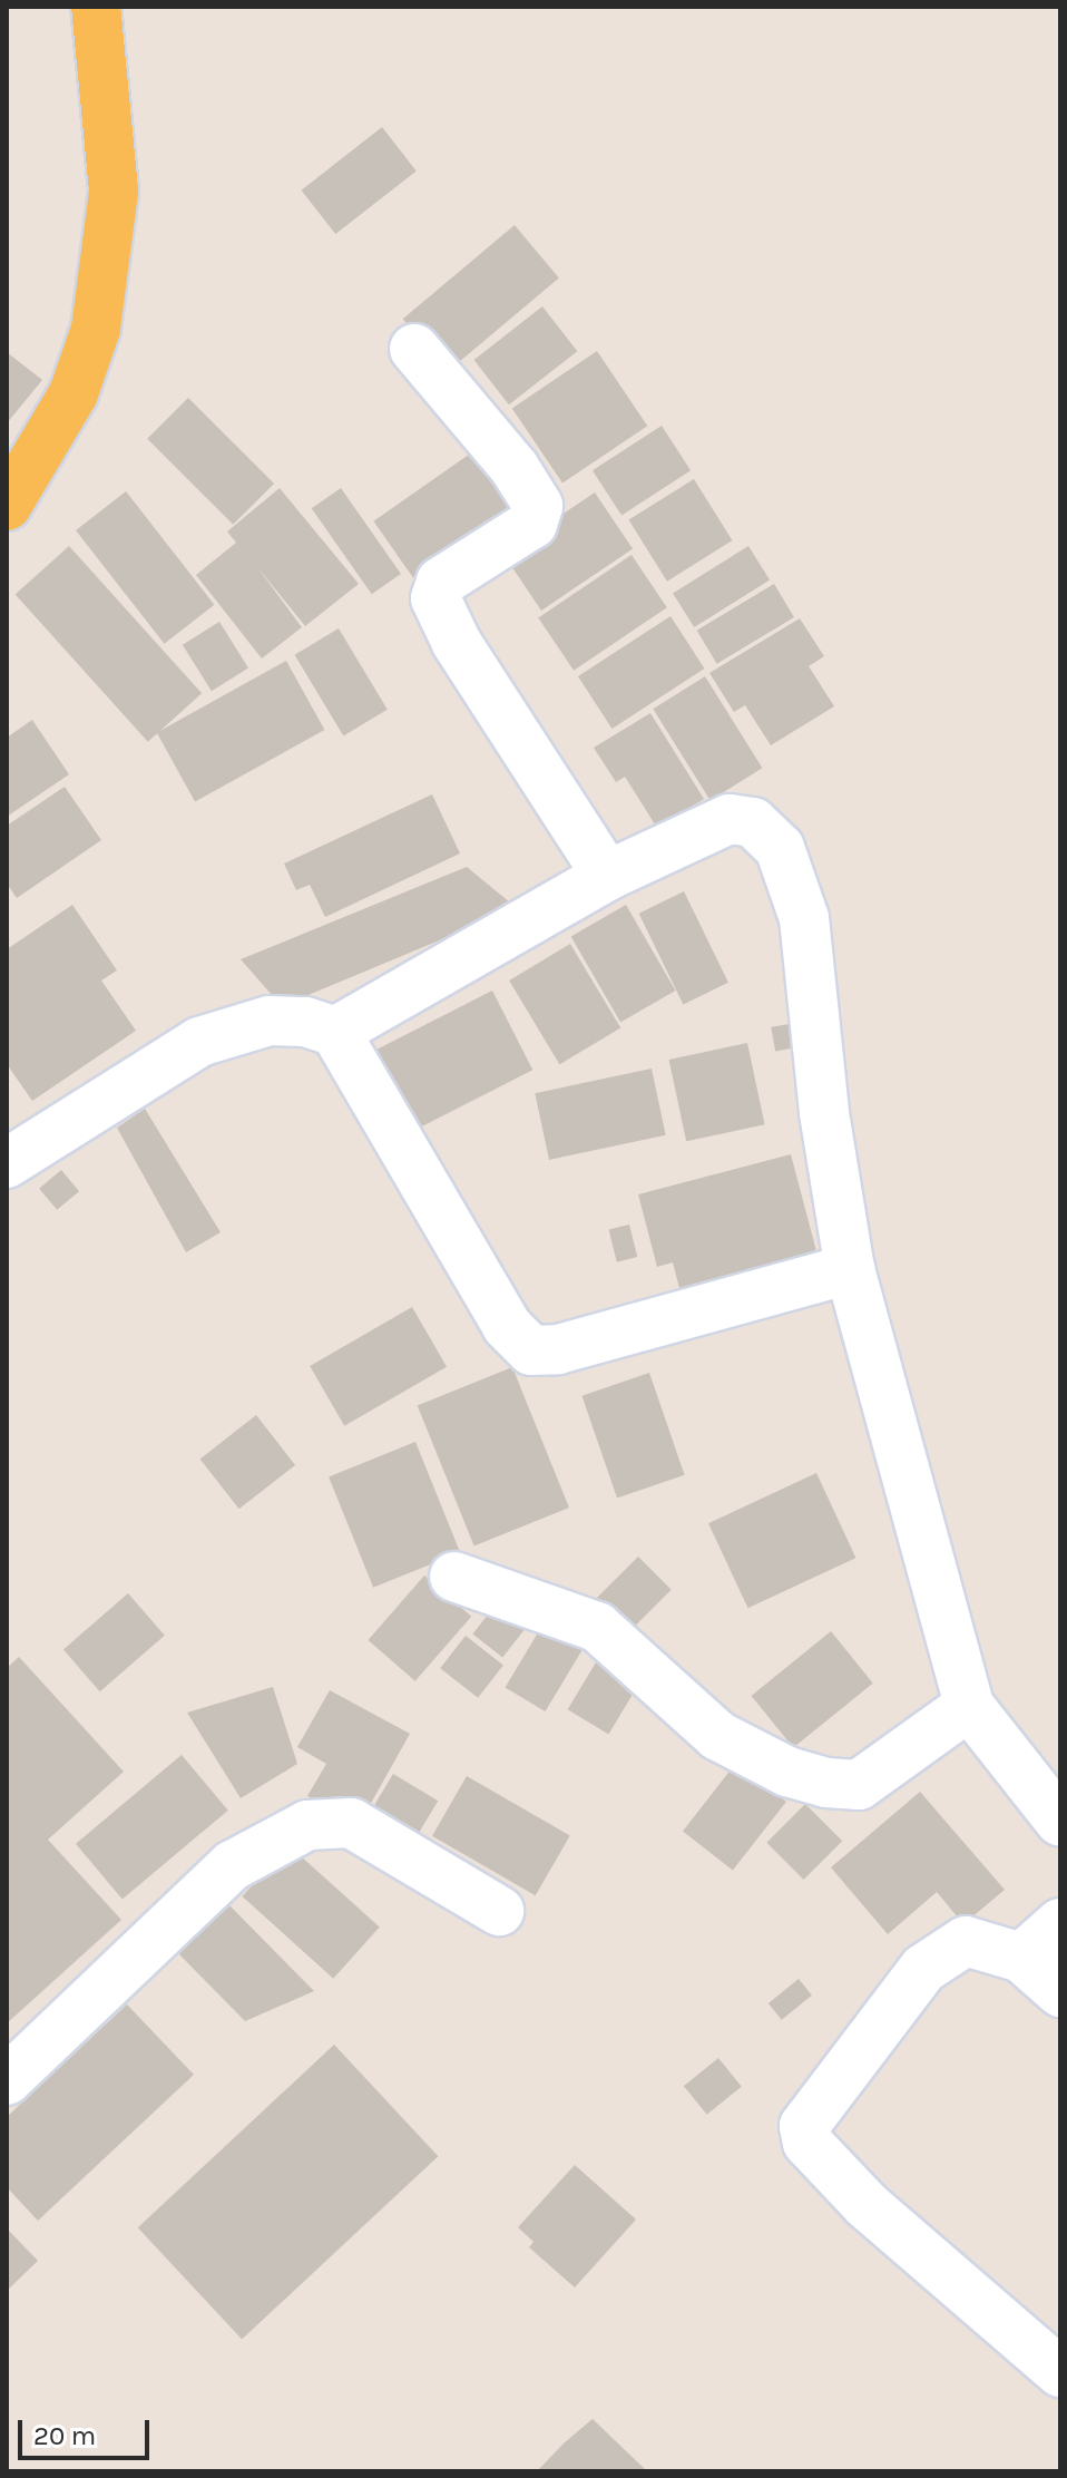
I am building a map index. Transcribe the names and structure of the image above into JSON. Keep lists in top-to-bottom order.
{
  "scale_bar": "20 m"
}
